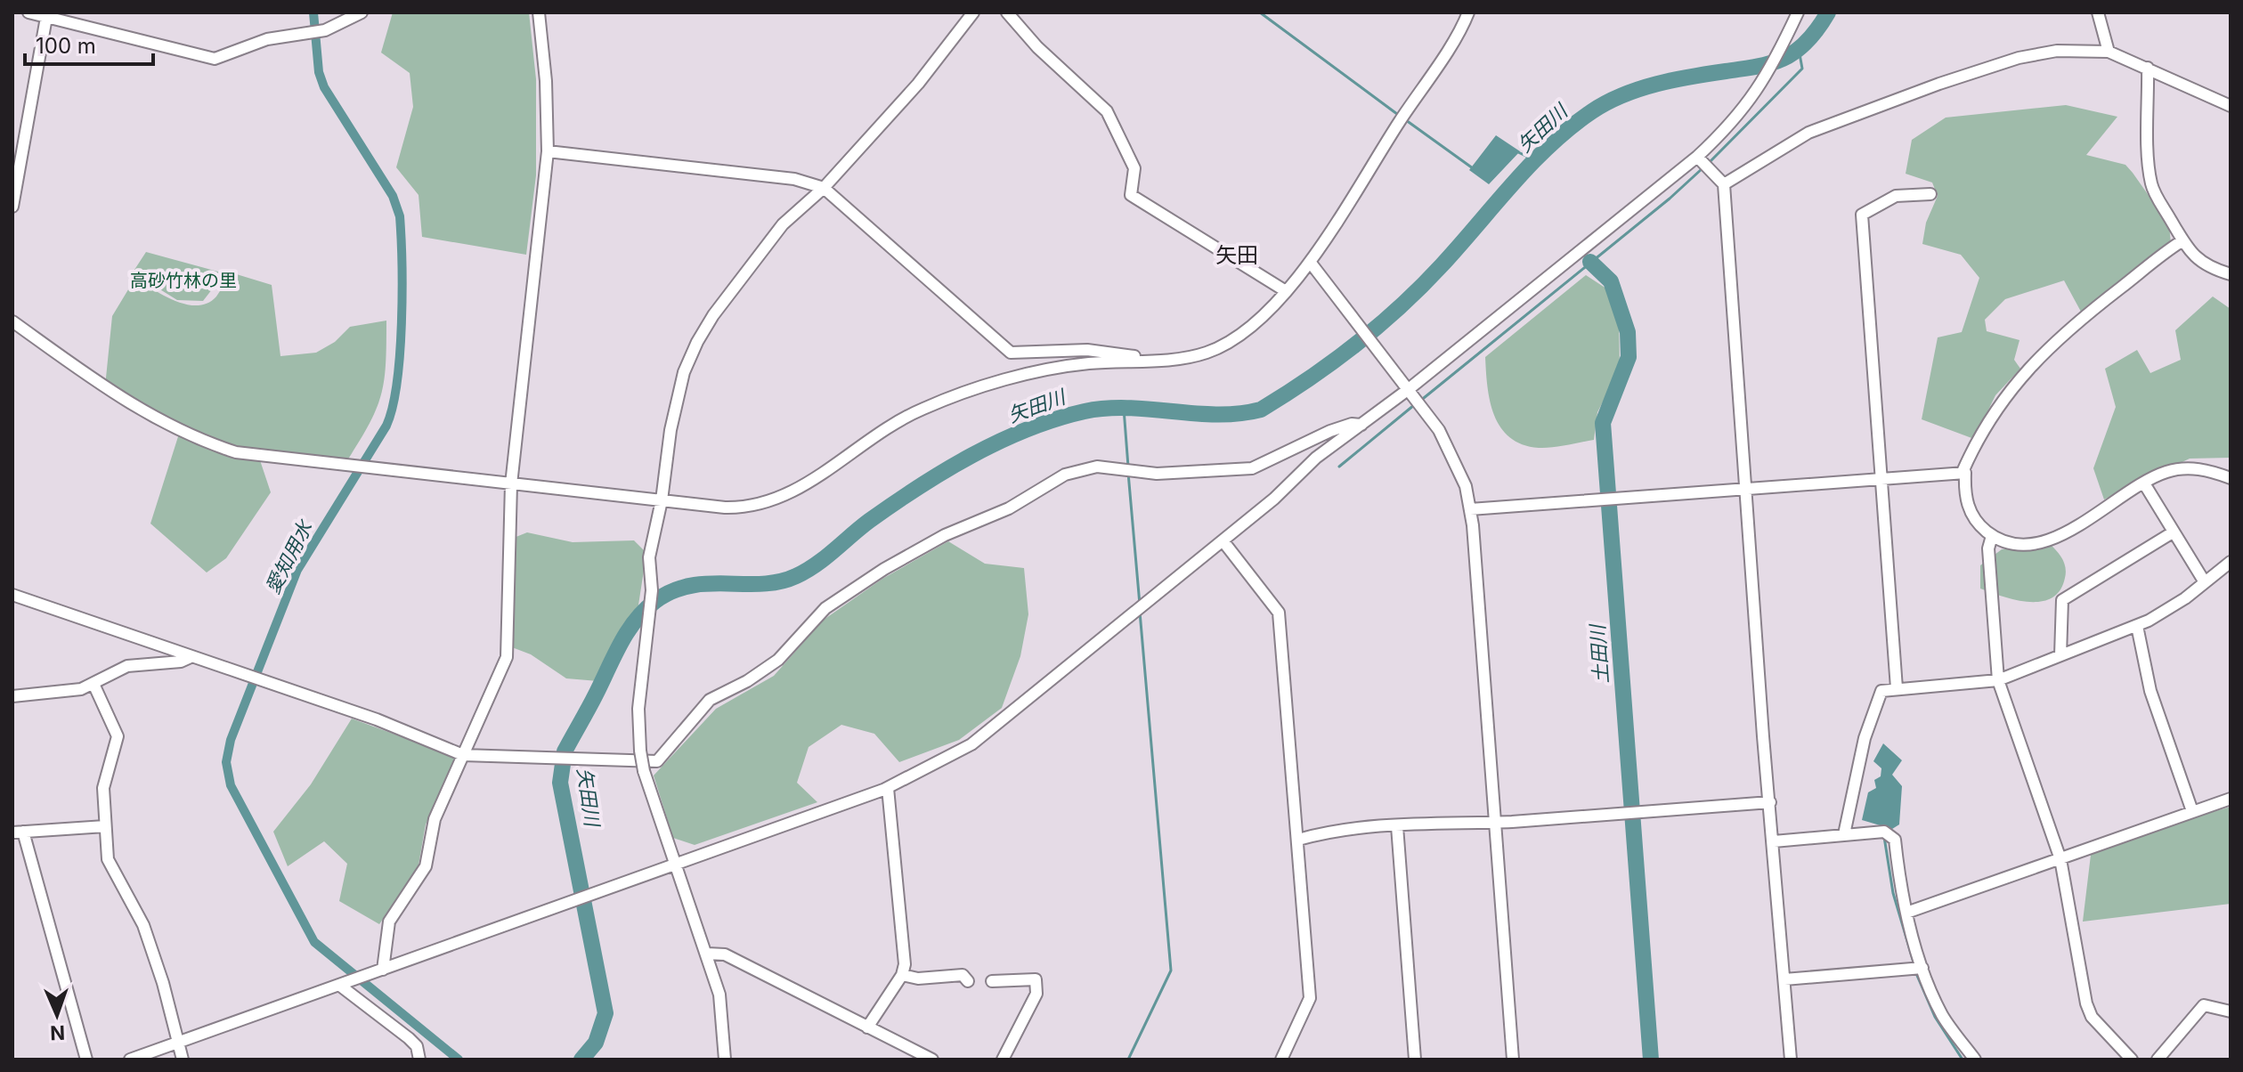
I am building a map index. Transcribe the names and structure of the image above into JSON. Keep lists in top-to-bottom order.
{
  "districts": ["矢田"],
  "water": ["矢田川", "愛知用水", "土田川"],
  "parks": ["高砂竹林の里"],
  "scale_bar": "100 m",
  "north": "bottom"
}
